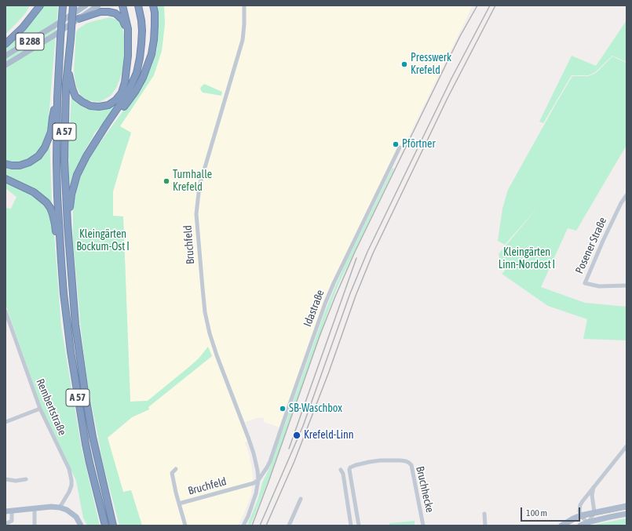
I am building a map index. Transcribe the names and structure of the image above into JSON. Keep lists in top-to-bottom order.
{
  "streets": {
    "highway": ["A 57"],
    "main road": ["B 288"],
    "street": [
      "Bruchfeld",
      "Posener Straße",
      "Idastraße",
      "Rembertstraße",
      "Bruchhecke"
    ]
  },
  "crossings": [
    ["Bruchfeld", "Idastraße"]
  ],
  "parks": ["Kleingärten Bockum-Ost I", "Kleingärten Linn-Nordost I"],
  "places": [
    "Presswerk Krefeld",
    "Pförtner",
    "Turnhalle Krefeld",
    "SB-Waschbox",
    "Krefeld-Linn"
  ],
  "scale_bar": "100 m"
}
